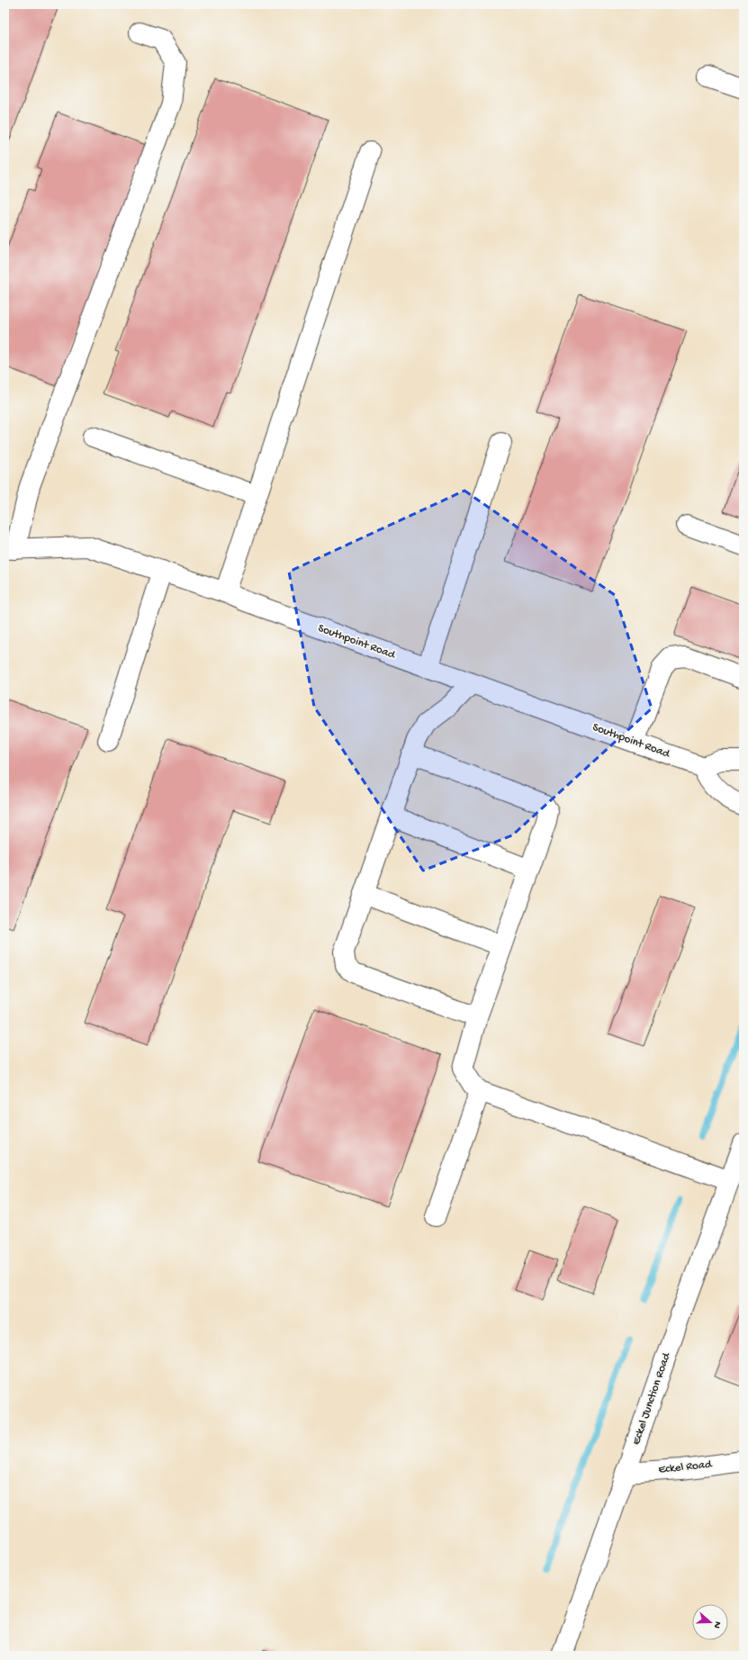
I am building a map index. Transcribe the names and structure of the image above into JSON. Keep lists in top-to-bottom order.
{
  "streets": {
    "street": ["Southpoint Road", "Eckel Junction Road", "Eckel Road"]
  },
  "crossings": [
    ["Eckel Junction Road", "Eckel Road"]
  ],
  "north": "right"
}
